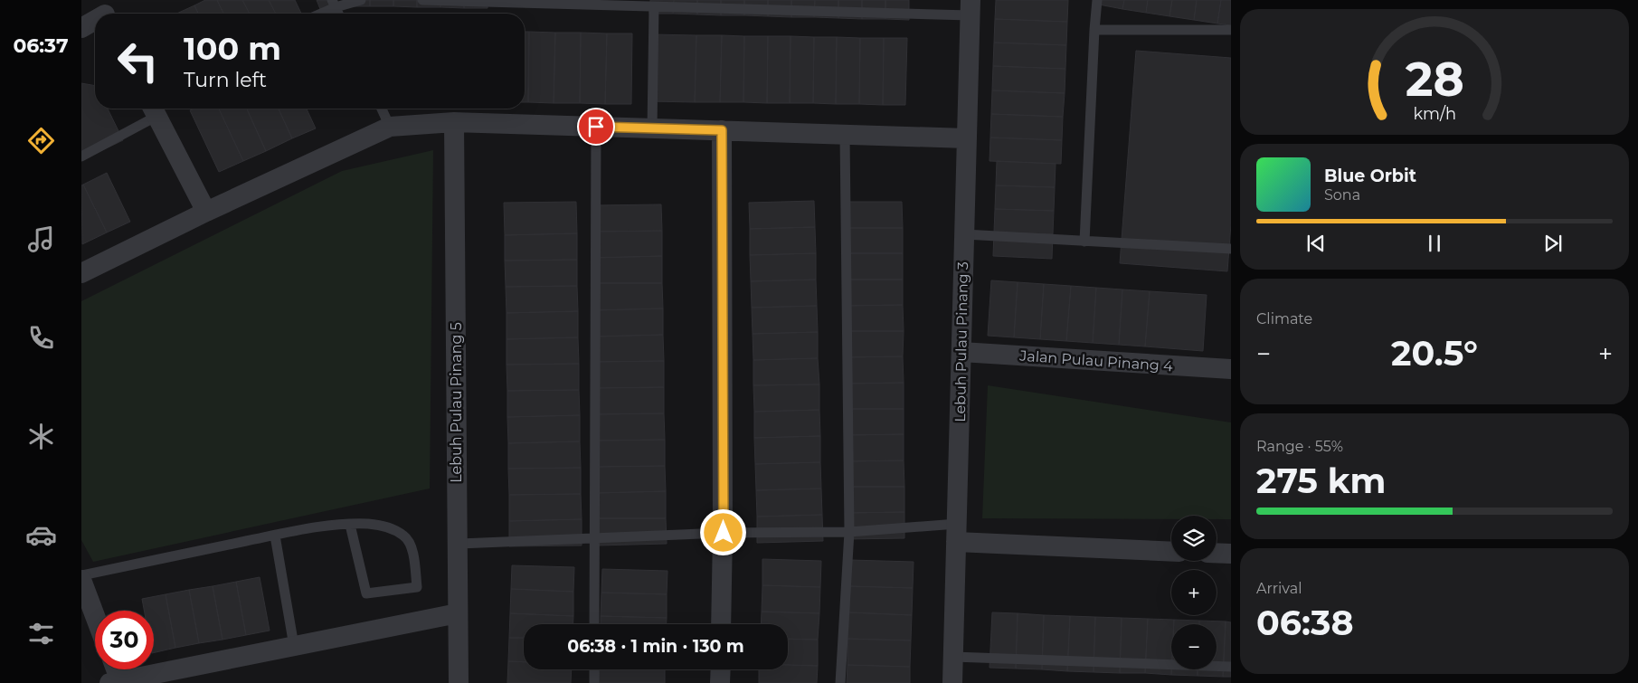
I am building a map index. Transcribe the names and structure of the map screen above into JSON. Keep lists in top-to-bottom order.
{
  "streets": {
    "street": ["Lebuh Pulau Pinang 3", "Jalan Pulau Pinang 4", "Lebuh Pulau Pinang 5"]
  },
  "crossings": [
    ["Lebuh Pulau Pinang 3", "Jalan Pulau Pinang 4"]
  ],
  "page": {
    "tabs": "06:37",
    "turn": ["100 m", "Turn left"],
    "song": ["Blue Orbit", "Sona"],
    "tile": [
      "Climate",
      ["Range · 55%", "275 km"],
      ["Arrival", "06:38"]
    ],
    "heat": ["−", "20.5°", "+"],
    "map_buttons": ["+", "−"],
    "limit": "30",
    "trip": "06:38 · 1 min · 130 m",
    "gauge": ["28", "km/h"]
  }
}
